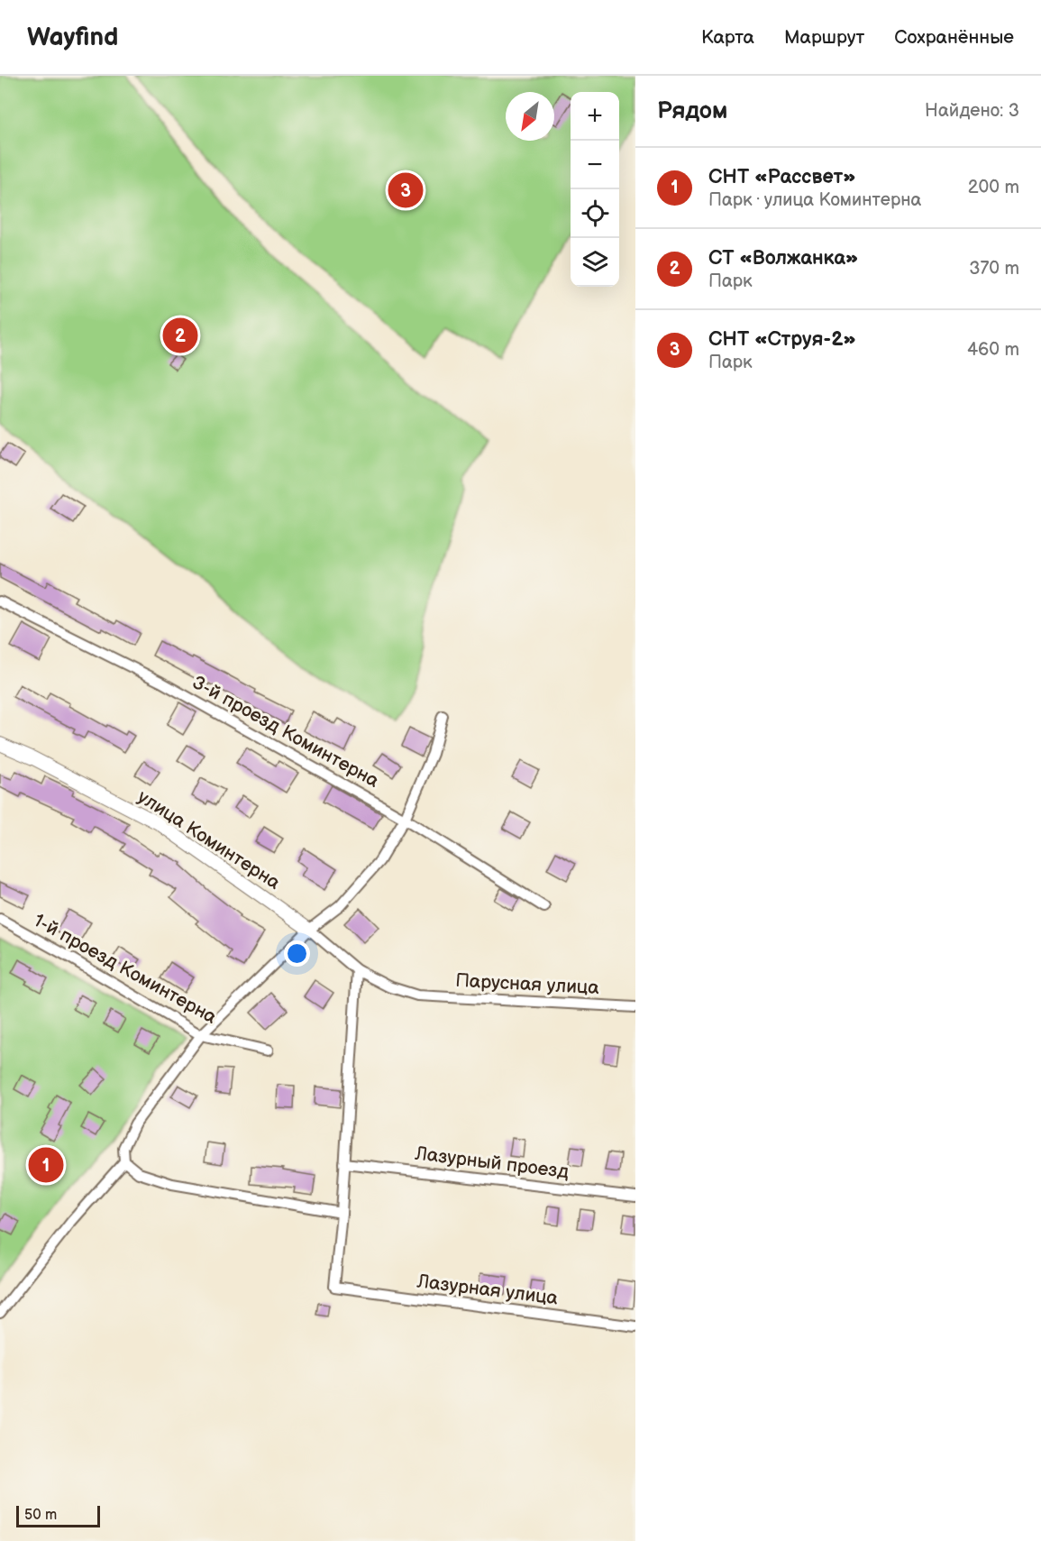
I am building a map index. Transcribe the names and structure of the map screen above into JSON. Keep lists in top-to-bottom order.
{
  "streets": {
    "street": [
      "3-й проезд Коминтерна",
      "улица Коминтерна",
      "1-й проезд Коминтерна",
      "Парусная улица",
      "Лазурный проезд",
      "Лазурная улица"
    ]
  },
  "crossings": [
    ["улица Коминтерна", "Парусная улица"]
  ],
  "scale_bar": "50 m",
  "north": "bottom left",
  "page": {
    "header": "Wayfind",
    "nav": ["Карта", "Маршрут", "Сохранённые"],
    "heading": ["Рядом", "Найдено: 3"],
    "map_buttons": ["+", "−"],
    "list": [
      {
        "mark": "1",
        "name": "СНТ «Рассвет»",
        "note": "Парк · улица Коминтерна",
        "value": "200 m"
      },
      {
        "mark": "2",
        "name": "СТ «Волжанка»",
        "note": "Парк",
        "value": "370 m"
      },
      {
        "mark": "3",
        "name": "СНТ «Струя-2»",
        "note": "Парк",
        "value": "460 m"
      }
    ],
    "pins": ["3", "2", "1"],
    "scale": "50 m"
  }
}
